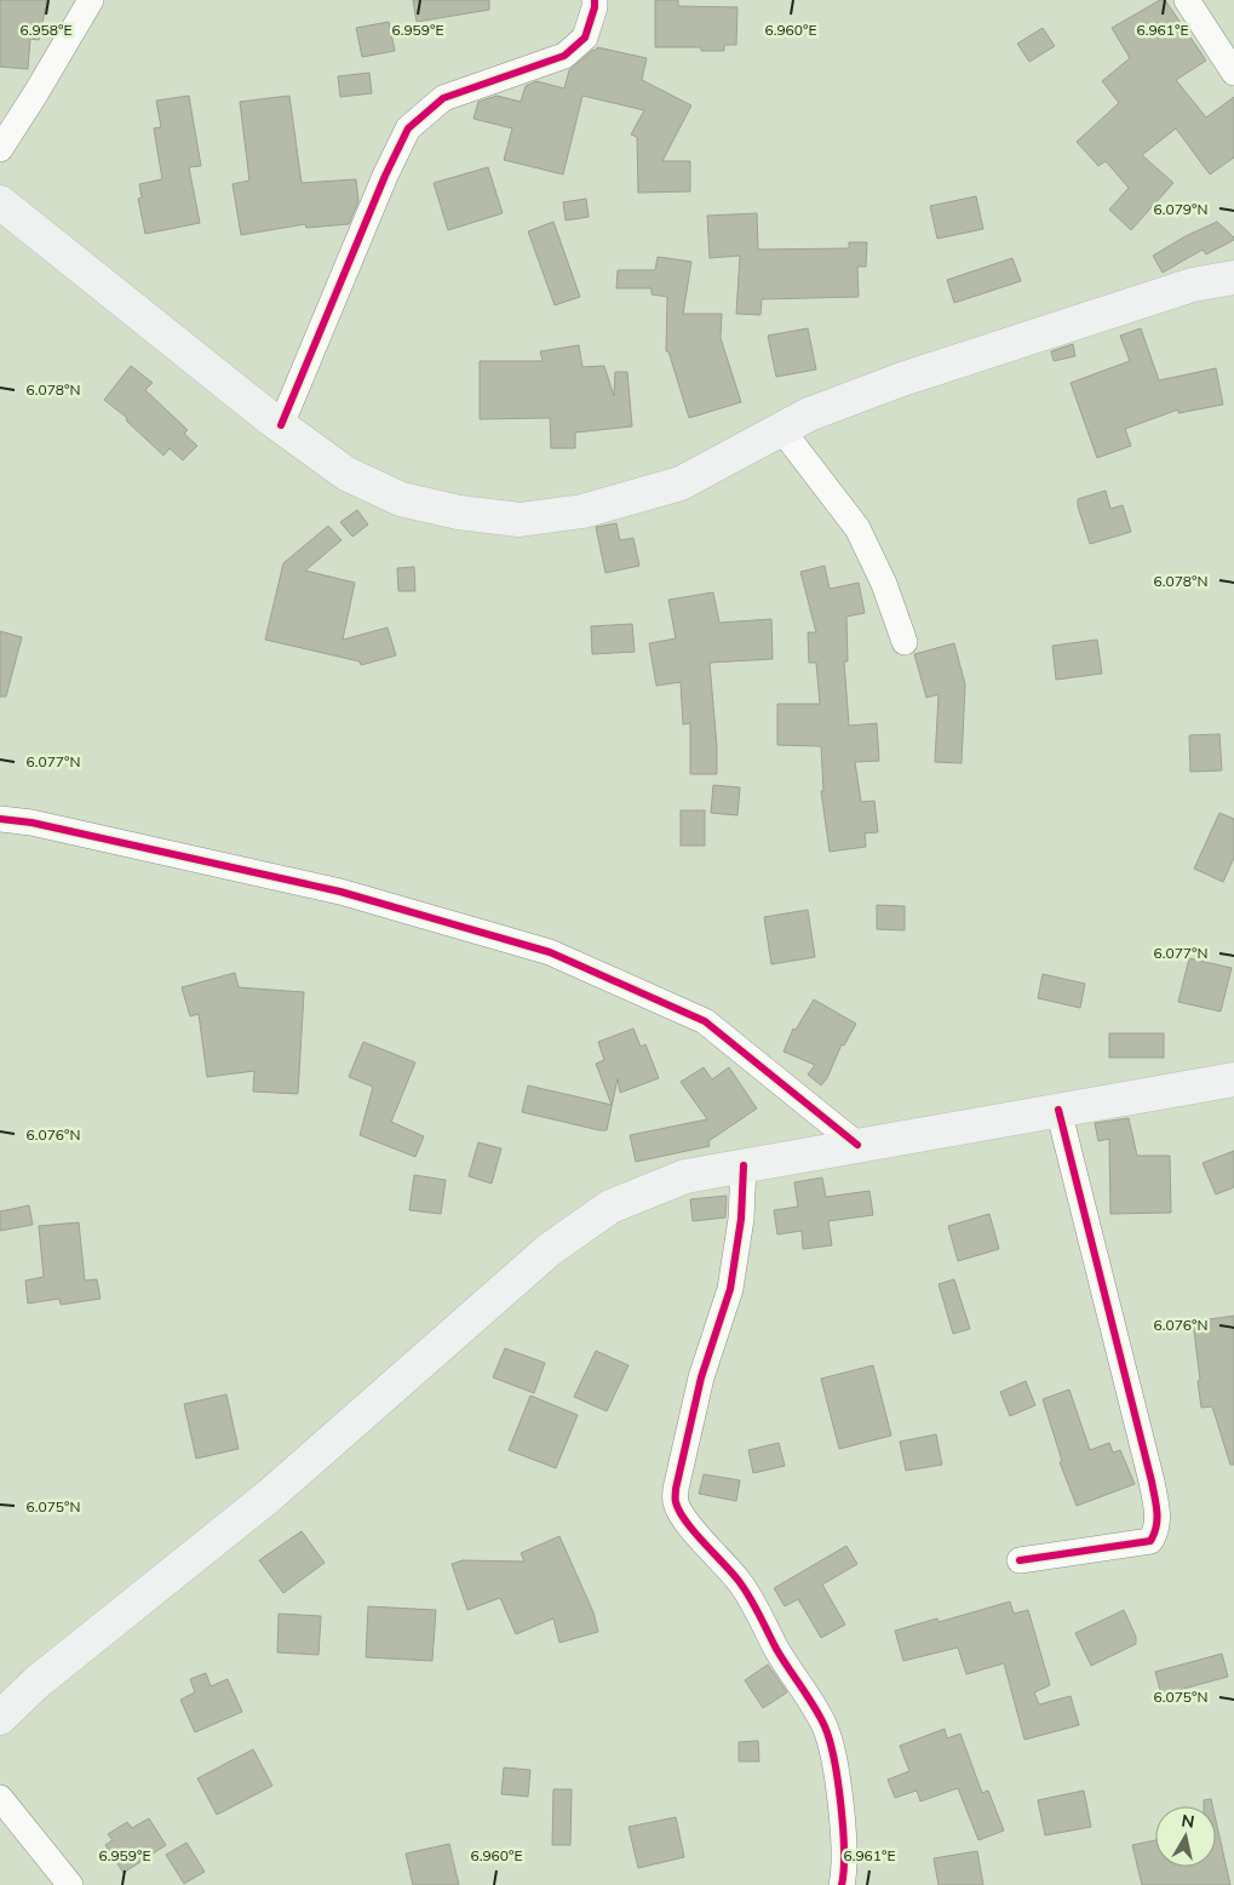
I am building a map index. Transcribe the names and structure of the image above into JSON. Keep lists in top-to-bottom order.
{
  "north": "top",
  "coordinates": [
    "6.958°E",
    "6.959°E",
    "6.960°E",
    "6.961°E",
    "6.079°N",
    "6.078°N",
    "6.077°N",
    "6.076°N",
    "6.075°N"
  ]
}
